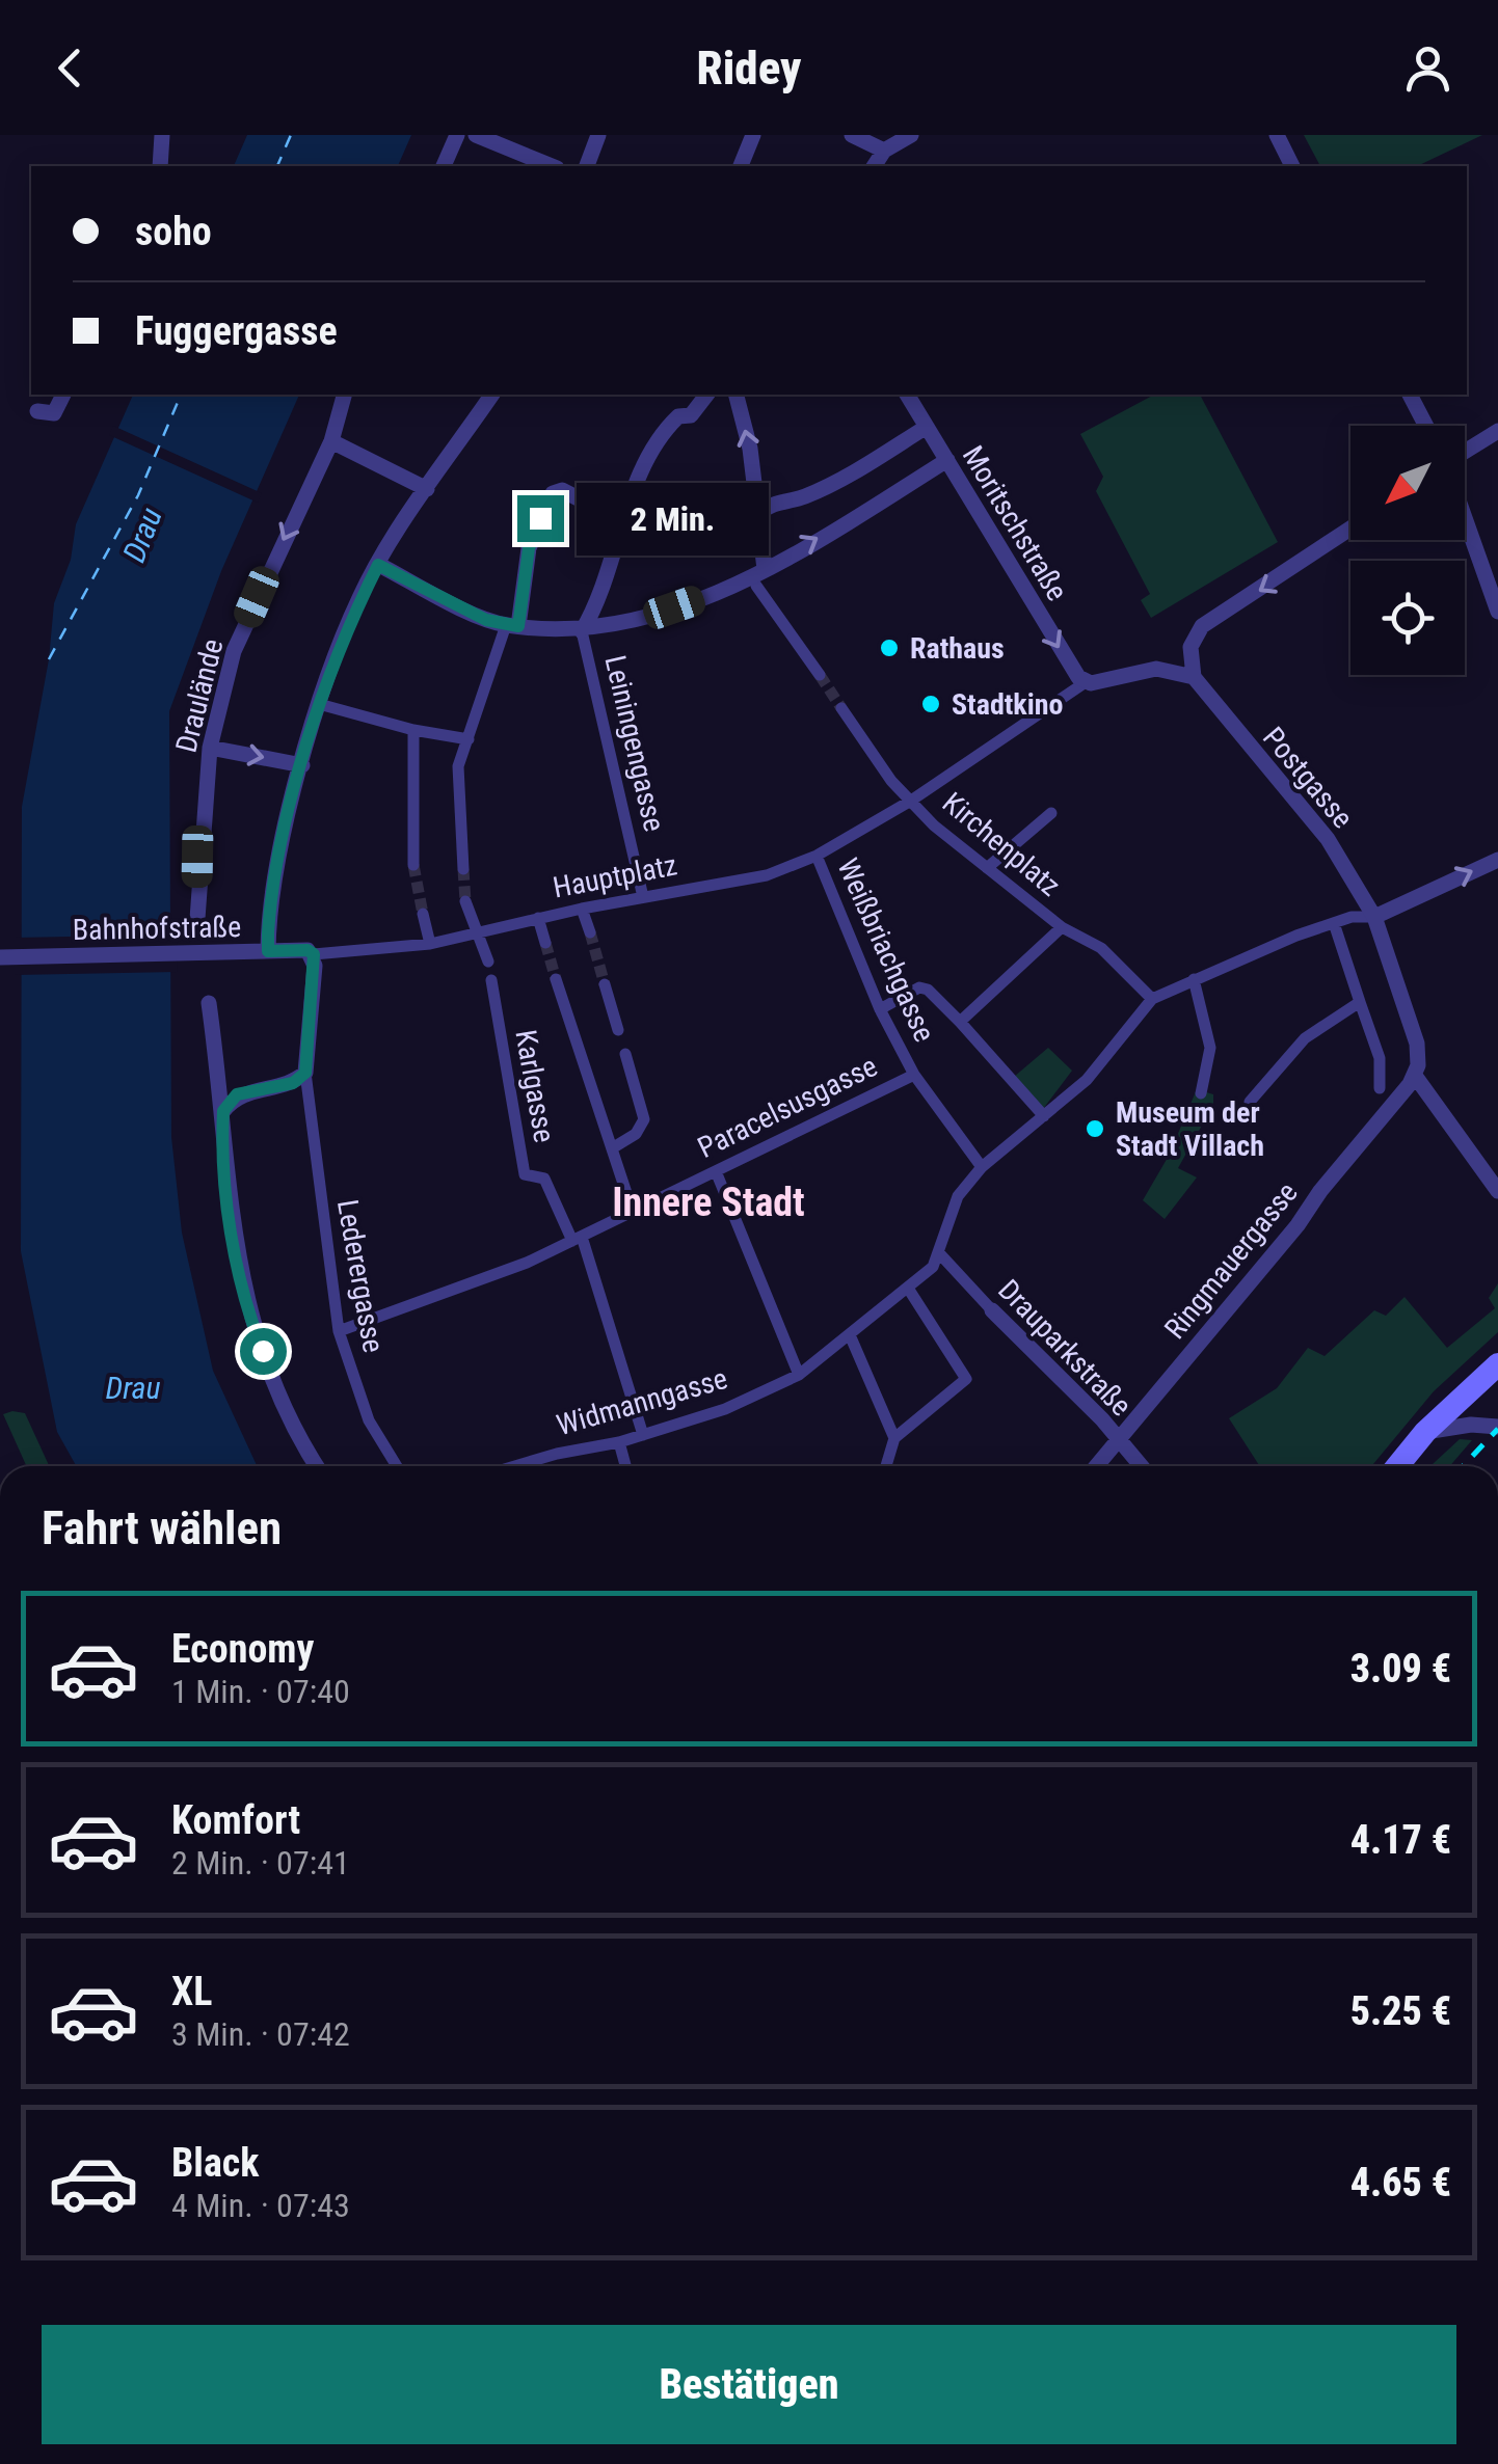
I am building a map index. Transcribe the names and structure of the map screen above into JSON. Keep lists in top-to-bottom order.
{
  "streets": {
    "street": [
      "Moritschstraße",
      "Draulände",
      "Leiningengasse",
      "Postgasse",
      "Kirchenplatz",
      "Hauptplatz",
      "Bahnhofstraße",
      "Weißbriachgasse",
      "Karlgasse",
      "Paracelsusgasse",
      "Ringmauergasse",
      "Lederergasse",
      "Drauparkstraße",
      "Widmanngasse"
    ]
  },
  "crossings": [
    ["Moritschstraße", "Hauptplatz"],
    ["Leiningengasse", "Hauptplatz"],
    ["Postgasse", "Ringmauergasse"],
    ["Postgasse", "Widmanngasse"],
    ["Kirchenplatz", "Hauptplatz"],
    ["Kirchenplatz", "Widmanngasse"],
    ["Hauptplatz", "Bahnhofstraße"],
    ["Hauptplatz", "Weißbriachgasse"],
    ["Hauptplatz", "Lederergasse"],
    ["Bahnhofstraße", "Lederergasse"],
    ["Weißbriachgasse", "Paracelsusgasse"],
    ["Weißbriachgasse", "Widmanngasse"],
    ["Karlgasse", "Paracelsusgasse"],
    ["Paracelsusgasse", "Lederergasse"],
    ["Ringmauergasse", "Drauparkstraße"],
    ["Drauparkstraße", "Widmanngasse"]
  ],
  "one_way": ["Moritschstraße"],
  "districts": ["Innere Stadt"],
  "water": ["Drau"],
  "places": ["Rathaus", "Stadtkino", "Museum der Stadt Villach"],
  "north": "bottom left",
  "page": {
    "header": "Ridey",
    "banner": ["soho", "Fuggergasse"],
    "bubble": "2 Min.",
    "heading": "Fahrt wählen",
    "list": [
      {
        "name": "Economy",
        "note": "1 Min. · 07:40",
        "value": "3.09 €"
      },
      {
        "name": "Komfort",
        "note": "2 Min. · 07:41",
        "value": "4.17 €"
      },
      {
        "name": "XL",
        "note": "3 Min. · 07:42",
        "value": "5.25 €"
      },
      {
        "name": "Black",
        "note": "4 Min. · 07:43",
        "value": "4.65 €"
      }
    ],
    "buttons": "Bestätigen"
  }
}
